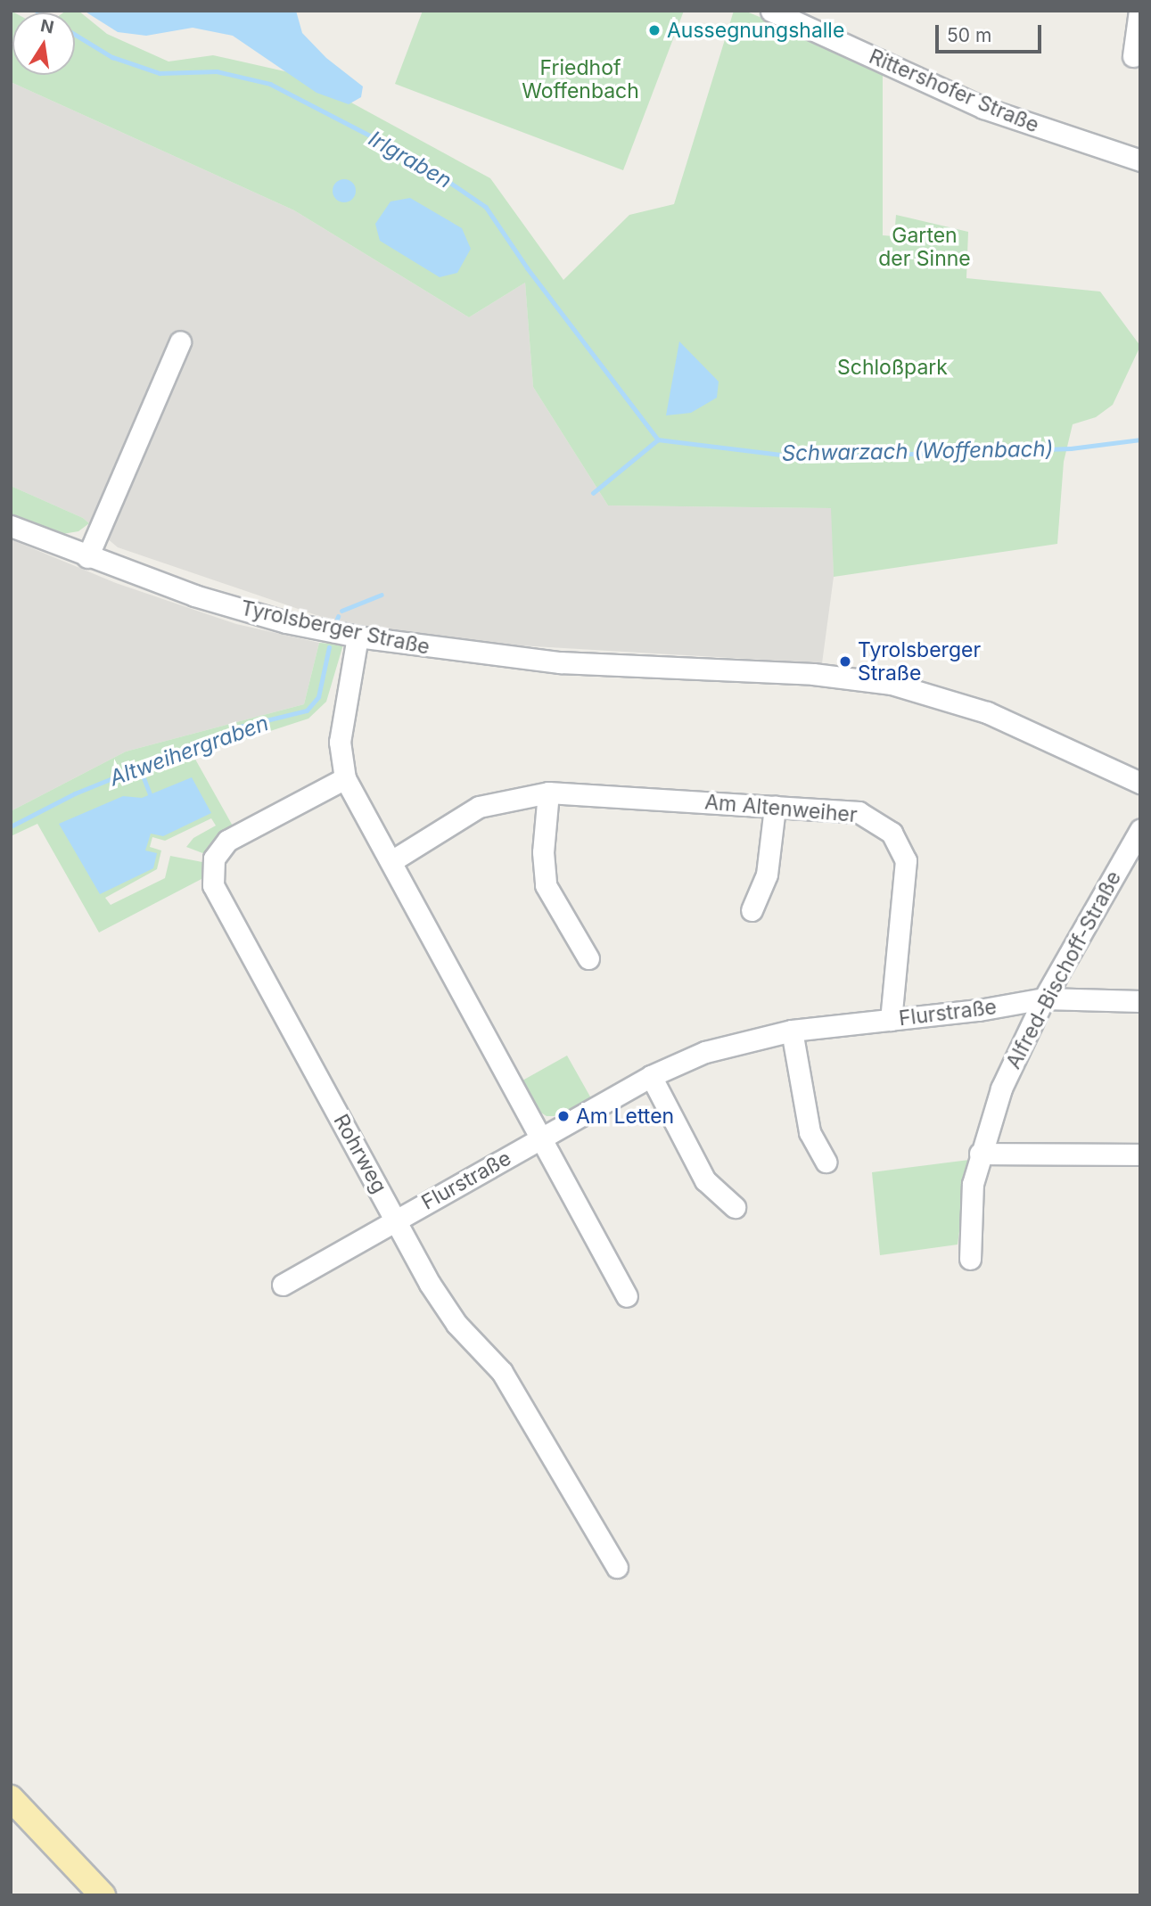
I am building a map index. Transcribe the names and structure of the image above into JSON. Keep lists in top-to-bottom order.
{
  "streets": {
    "street": [
      "Rittershofer Straße",
      "Tyrolsberger Straße",
      "Am Altenweiher",
      "Alfred-Bischoff-Straße",
      "Flurstraße",
      "Rohrweg"
    ]
  },
  "crossings": [
    ["Am Altenweiher", "Flurstraße"],
    ["Alfred-Bischoff-Straße", "Flurstraße"],
    ["Flurstraße", "Rohrweg"]
  ],
  "water": ["Irlgraben", "Schwarzach (Woffenbach)", "Altweihergraben"],
  "parks": ["Friedhof Woffenbach", "Garten der Sinne", "Schloßpark"],
  "places": ["Aussegnungshalle", "Tyrolsberger Straße", "Am Letten"],
  "scale_bar": "50 m",
  "north": "top"
}
